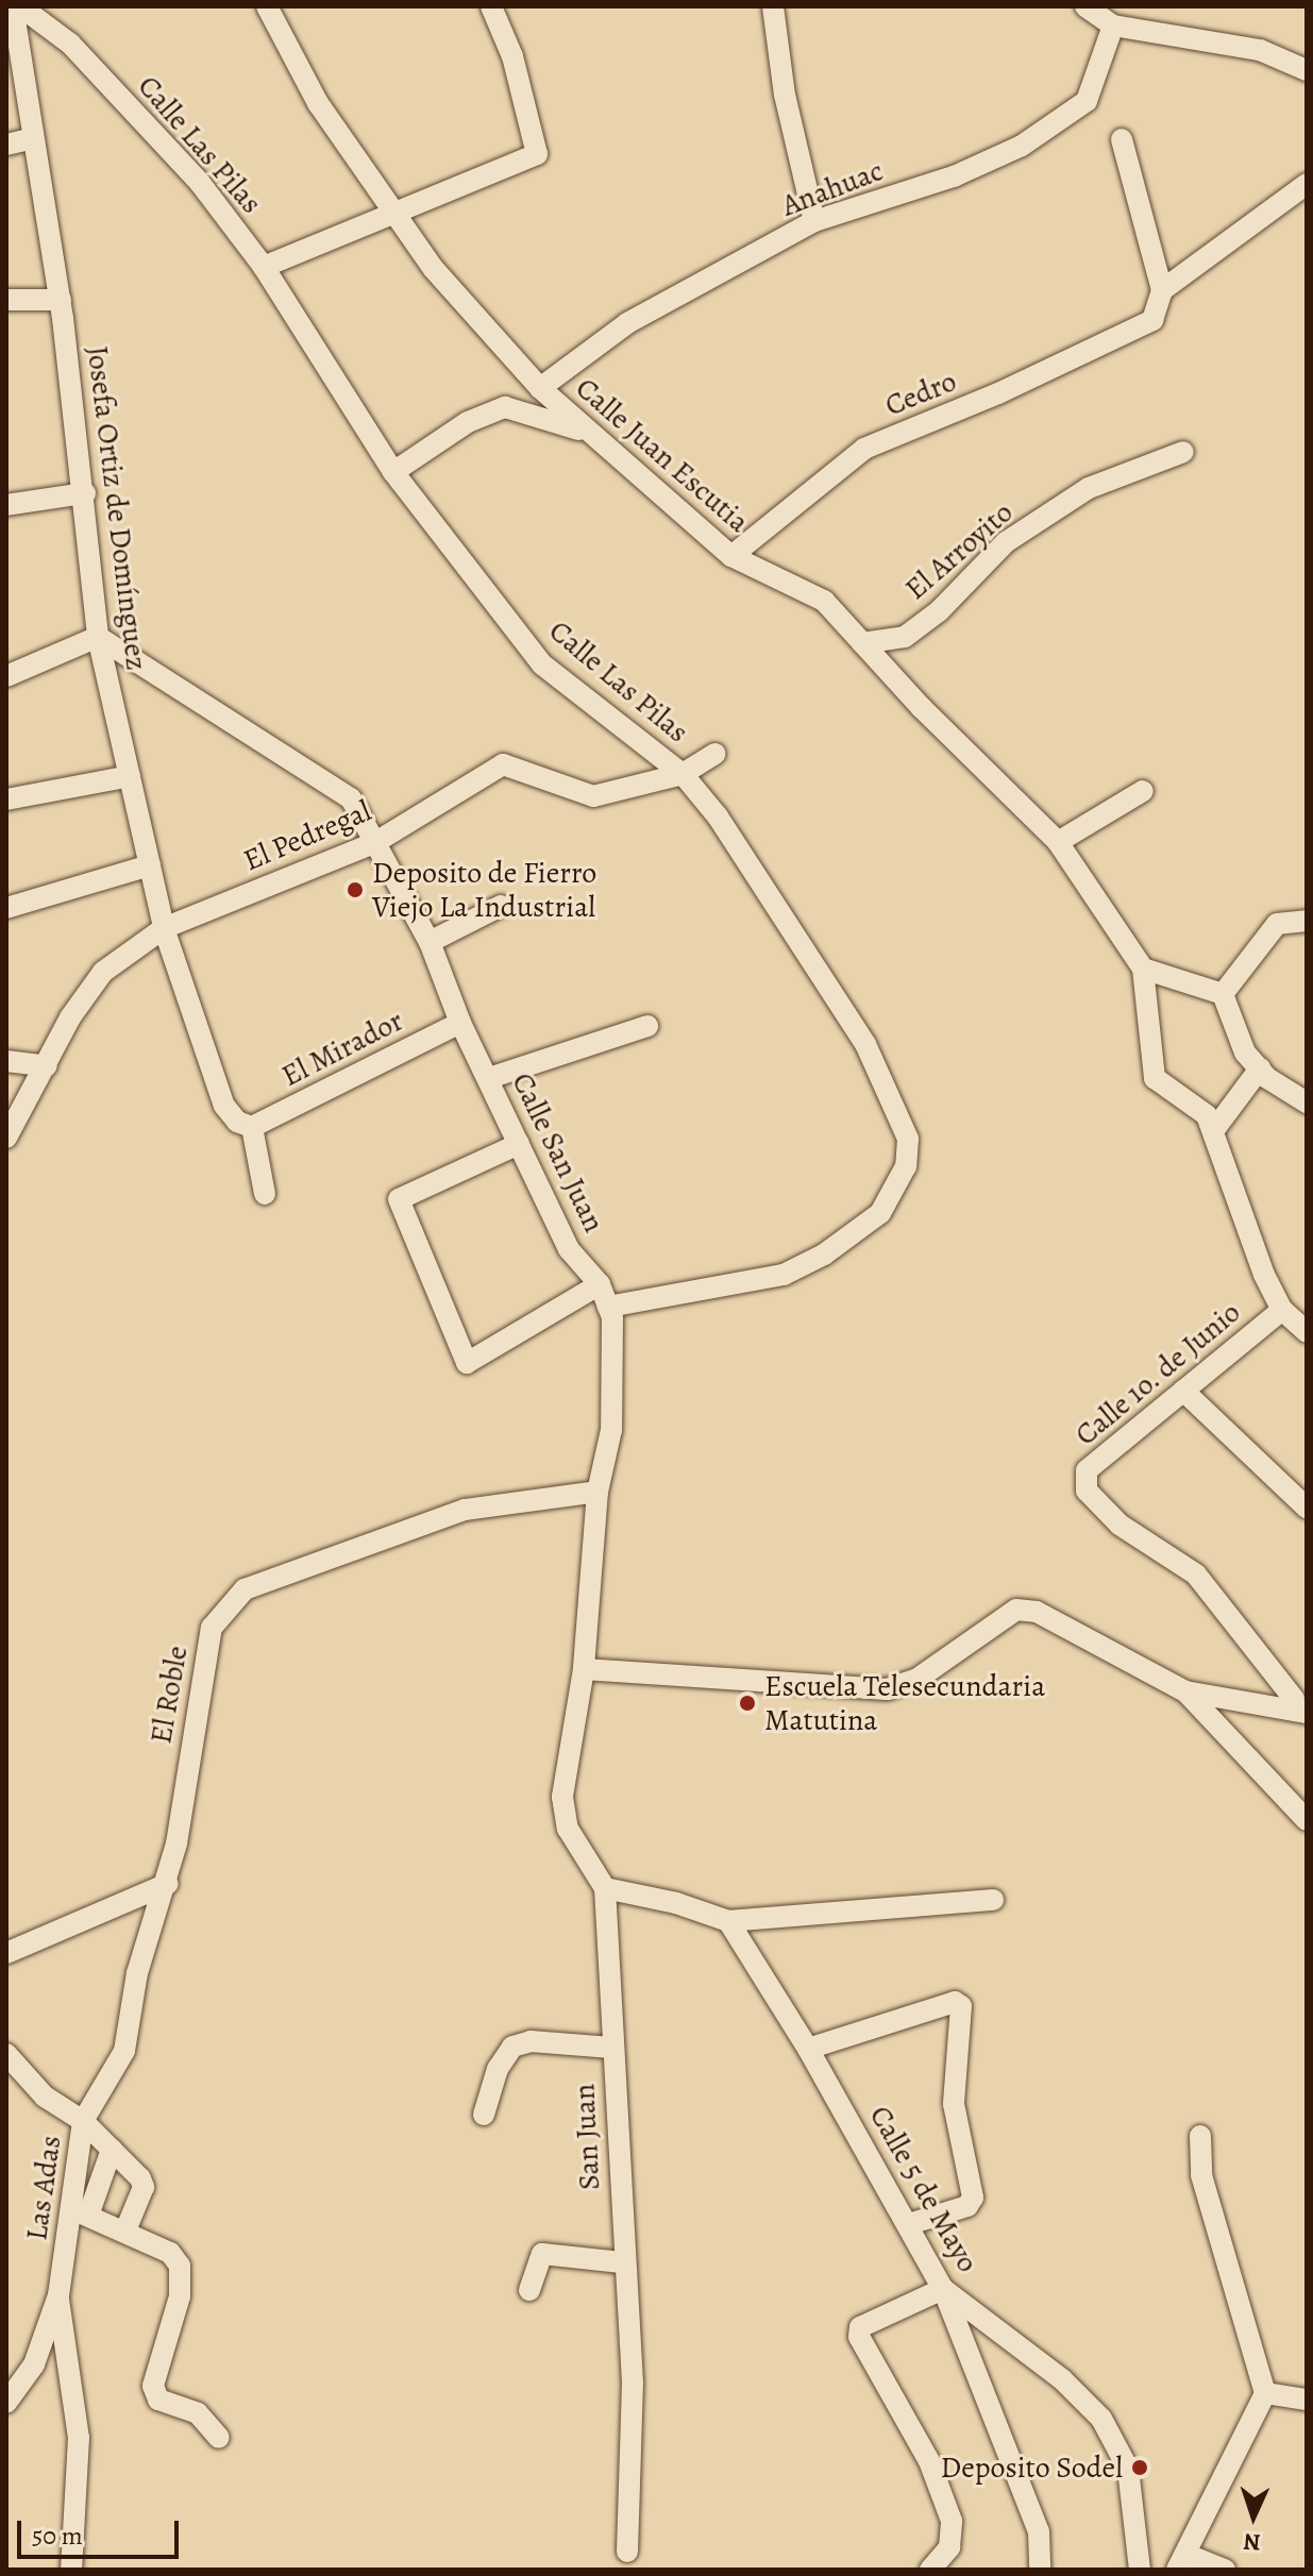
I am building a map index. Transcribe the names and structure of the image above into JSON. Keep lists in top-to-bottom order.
{
  "streets": {
    "street": [
      "Calle Las Pilas",
      "Anahuac",
      "Cedro",
      "Calle Juan Escutia",
      "Josefa Ortiz de Domínguez",
      "El Arroyito",
      "El Pedregal",
      "El Mirador",
      "Calle San Juan",
      "Calle 1o. de Junio",
      "El Roble",
      "San Juan",
      "Las Adas",
      "Calle 5 de Mayo"
    ]
  },
  "crossings": [
    ["Calle Las Pilas", "El Pedregal"],
    ["Calle Las Pilas", "Calle San Juan"],
    ["Anahuac", "Calle Juan Escutia"],
    ["Cedro", "Calle Juan Escutia"],
    ["Calle Juan Escutia", "El Arroyito"],
    ["Calle Juan Escutia", "Calle 1o. de Junio"],
    ["Josefa Ortiz de Domínguez", "El Pedregal"],
    ["Josefa Ortiz de Domínguez", "El Mirador"],
    ["Josefa Ortiz de Domínguez", "Calle San Juan"],
    ["El Pedregal", "Calle San Juan"],
    ["El Mirador", "Calle San Juan"],
    ["Calle San Juan", "El Roble"],
    ["Calle San Juan", "San Juan"],
    ["El Roble", "Las Adas"]
  ],
  "places": ["Deposito de Fierro Viejo La Industrial", "Escuela Telesecundaria Matutina", "Deposito Sodel"],
  "scale_bar": "50 m",
  "north": "bottom"
}
